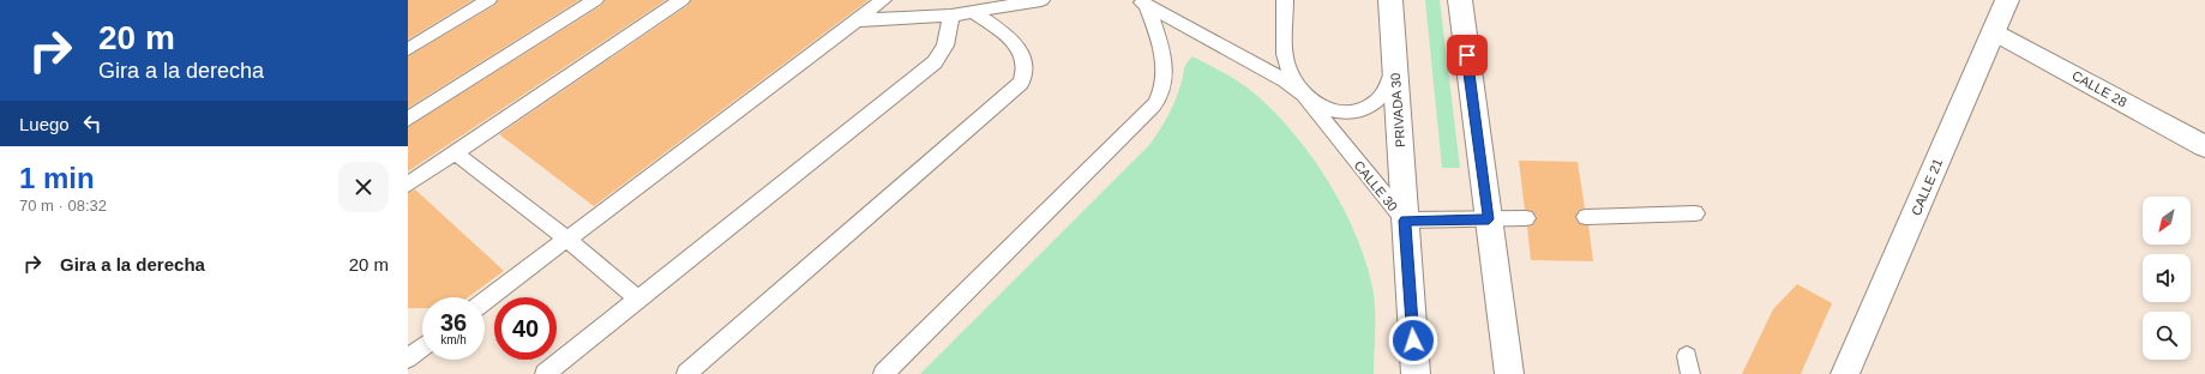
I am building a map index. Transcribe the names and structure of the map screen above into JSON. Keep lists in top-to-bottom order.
{
  "streets": {
    "street": [
      "CALLE 28",
      "PRIVADA 30",
      "CALLE 30",
      "CALLE 21"
    ]
  },
  "crossings": [
    ["CALLE 28", "CALLE 21"],
    ["PRIVADA 30", "CALLE 30"]
  ],
  "north": "bottom left",
  "page": {
    "turn": ["20 m", "Gira a la derecha"],
    "then": "Luego",
    "heading": ["1 min", "70 m · 08:32"],
    "list": [
      {
        "name": "Gira a la derecha",
        "value": "20 m"
      }
    ],
    "speed": "36 km/h",
    "limit": "40"
  }
}
